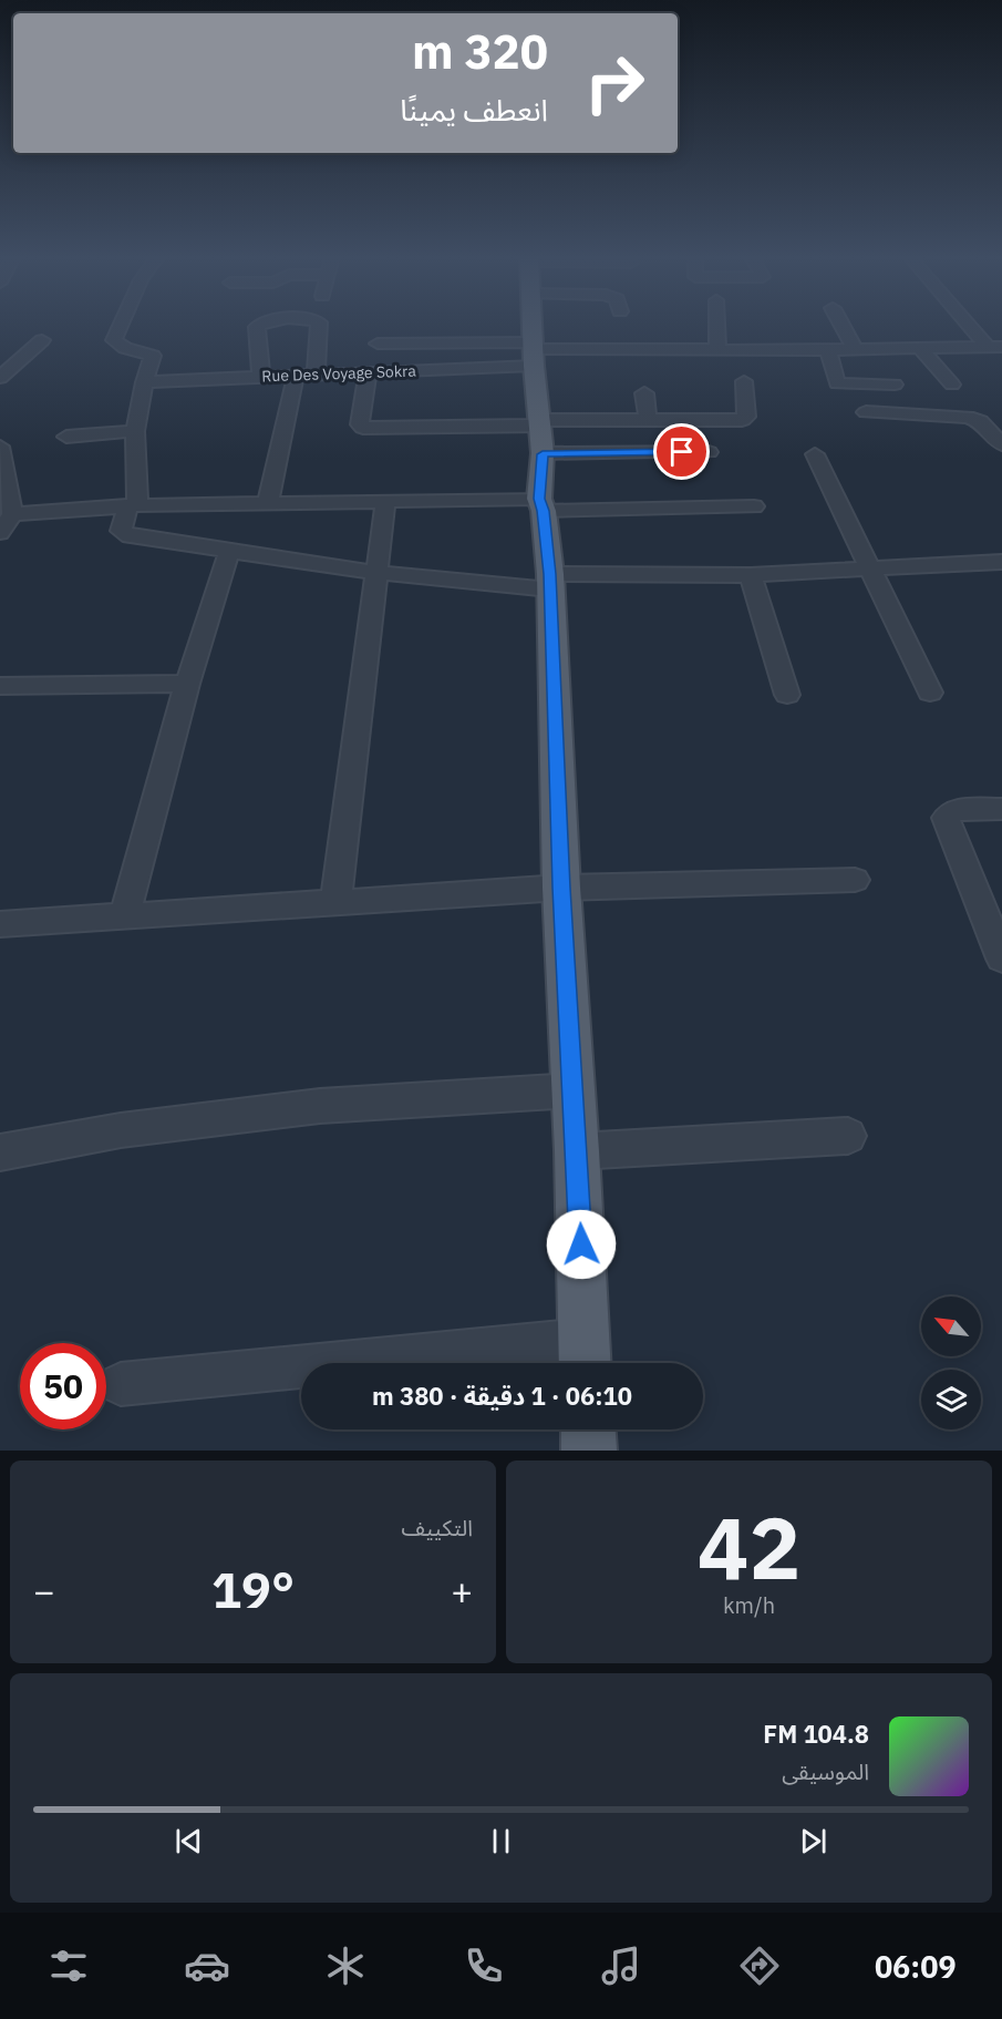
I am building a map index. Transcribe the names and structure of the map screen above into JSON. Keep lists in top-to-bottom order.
{
  "streets": {
    "street": ["Rue Des Voyage Sokra"]
  },
  "north": "top left",
  "page": {
    "turn": ["320 m", "انعطف يمينًا"],
    "limit": "50",
    "trip": "06:10 · 1 دقيقة · 380 m",
    "tile": [
      ["42", "km/h"],
      "التكييف"
    ],
    "heat": ["−", "19°", "+"],
    "song": ["104.8 FM", "الموسيقى"],
    "tabs": "06:09"
  }
}
